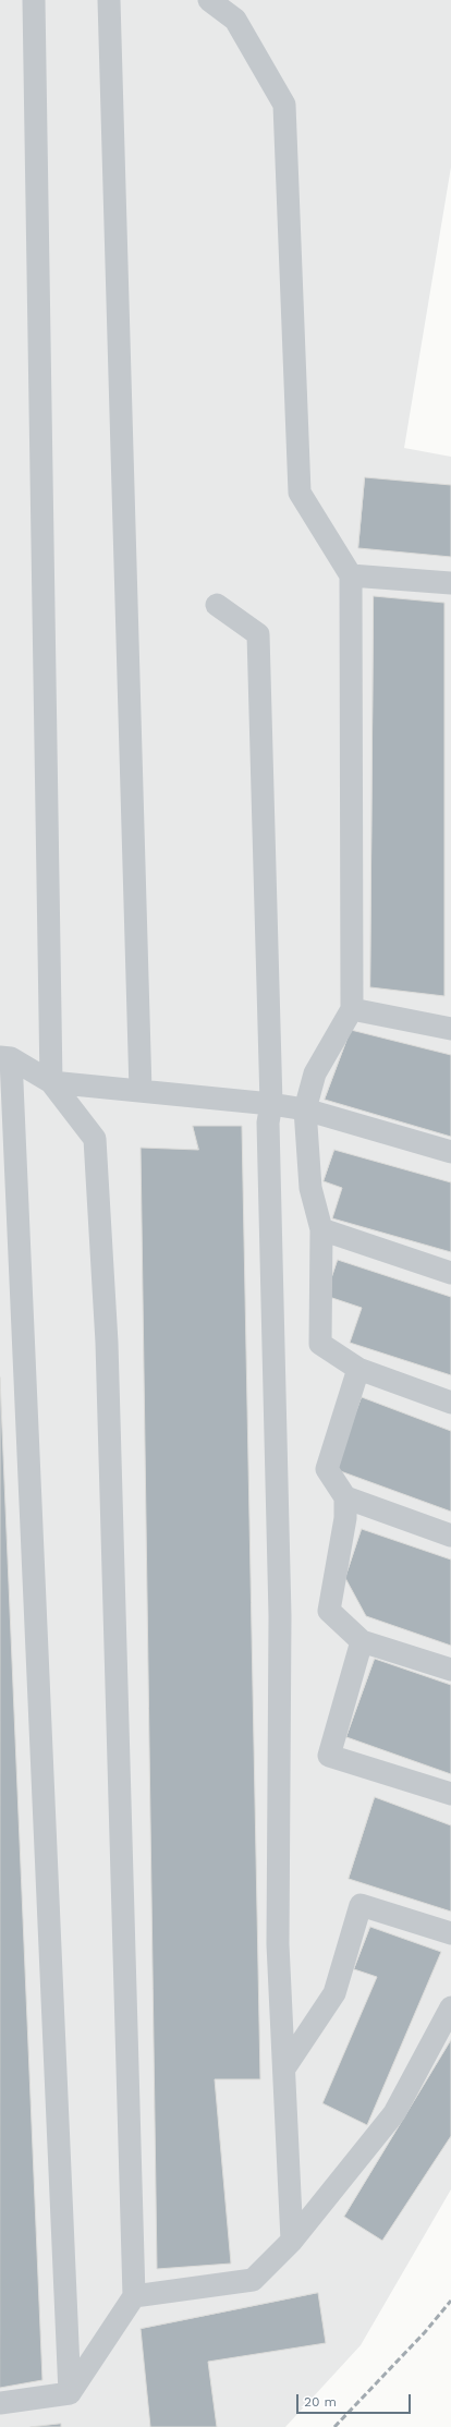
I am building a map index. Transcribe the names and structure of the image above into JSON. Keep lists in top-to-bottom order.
{
  "scale_bar": "20 m"
}
